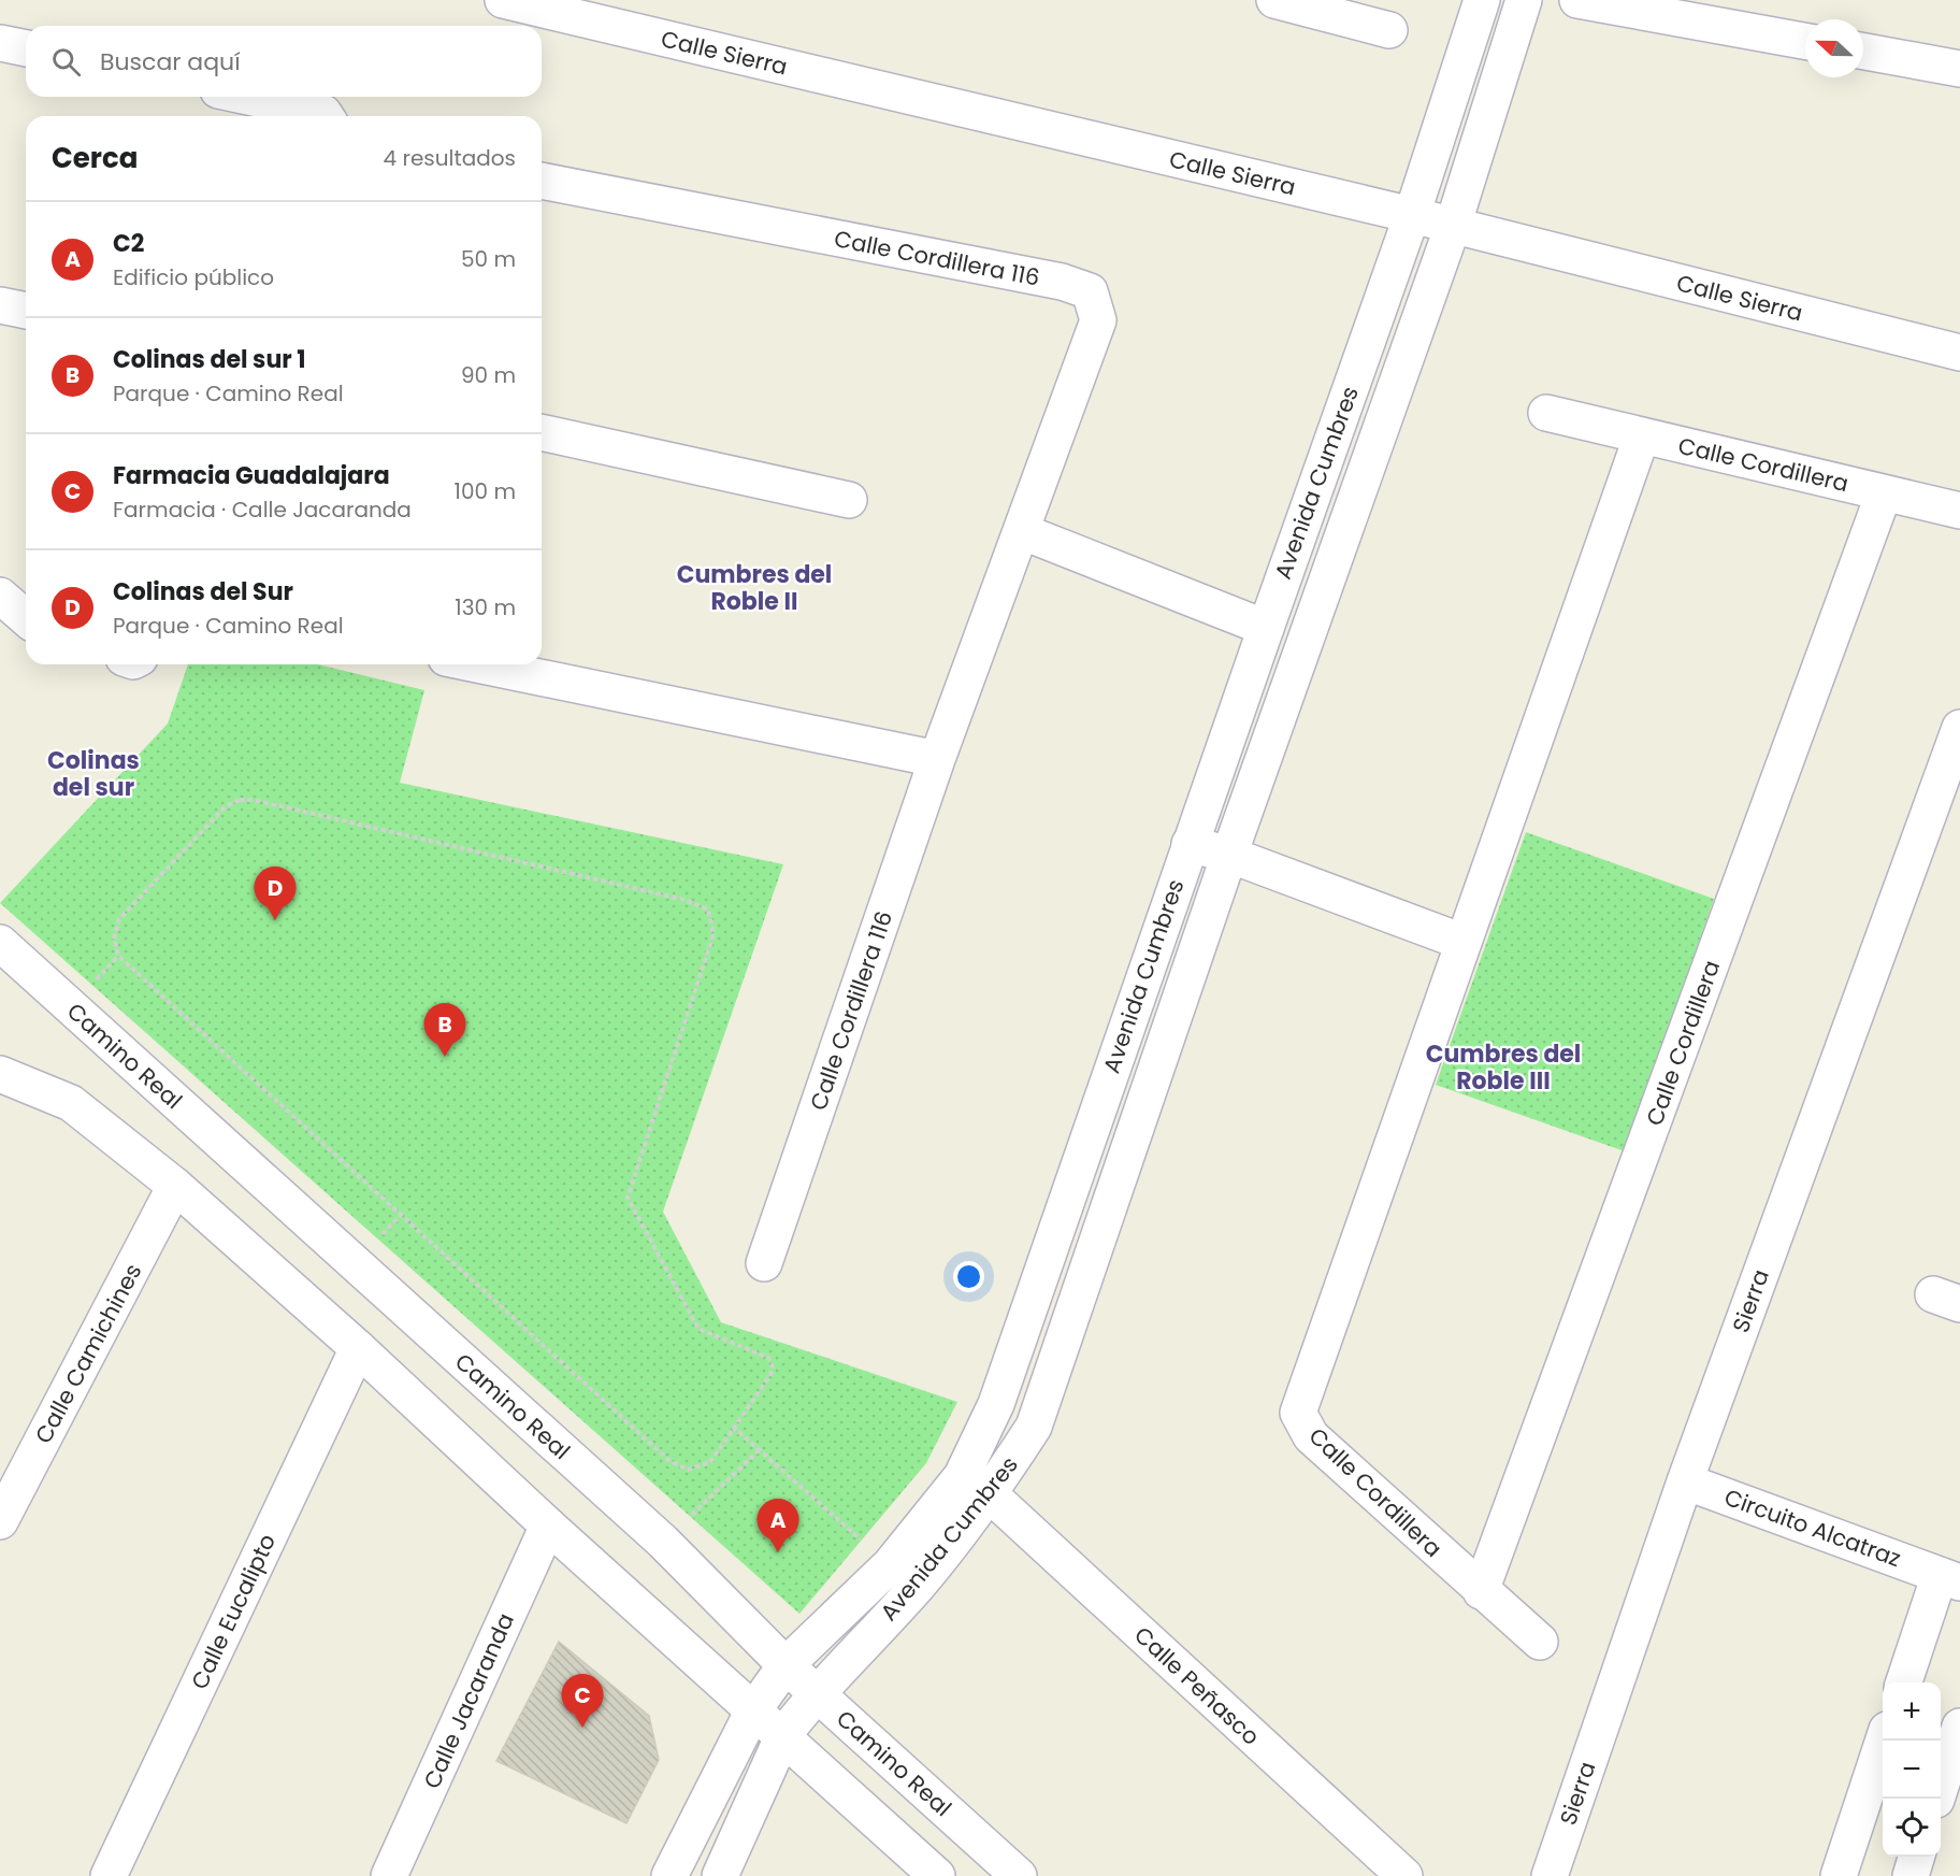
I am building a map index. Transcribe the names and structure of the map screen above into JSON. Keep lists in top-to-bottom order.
{
  "streets": {
    "street": [
      "Calle Sierra",
      "Calle Cordillera 116",
      "Calle Cordillera",
      "Avenida Cumbres",
      "Camino Real",
      "Sierra",
      "Calle Camichines",
      "Circuito Alcatraz",
      "Calle Eucalipto",
      "Calle Peñasco",
      "Calle Jacaranda"
    ]
  },
  "crossings": [
    ["Calle Sierra", "Avenida Cumbres"],
    ["Avenida Cumbres", "Camino Real"],
    ["Avenida Cumbres", "Calle Peñasco"],
    ["Sierra", "Circuito Alcatraz"]
  ],
  "districts": ["Cumbres del Roble II", "Colinas del sur", "Cumbres del Roble III"],
  "north": "left",
  "page": {
    "search": "Buscar aquí",
    "heading": ["Cerca", "4 resultados"],
    "list": [
      {
        "mark": "A",
        "name": "C2",
        "note": "Edificio público",
        "value": "50 m"
      },
      {
        "mark": "B",
        "name": "Colinas del sur 1",
        "note": "Parque · Camino Real",
        "value": "90 m"
      },
      {
        "mark": "C",
        "name": "Farmacia Guadalajara",
        "note": "Farmacia · Calle Jacaranda",
        "value": "100 m"
      },
      {
        "mark": "D",
        "name": "Colinas del Sur",
        "note": "Parque · Camino Real",
        "value": "130 m"
      }
    ],
    "pins": [
      "D",
      "B",
      "A",
      "C"
    ],
    "map_buttons": ["+", "−"]
  }
}
